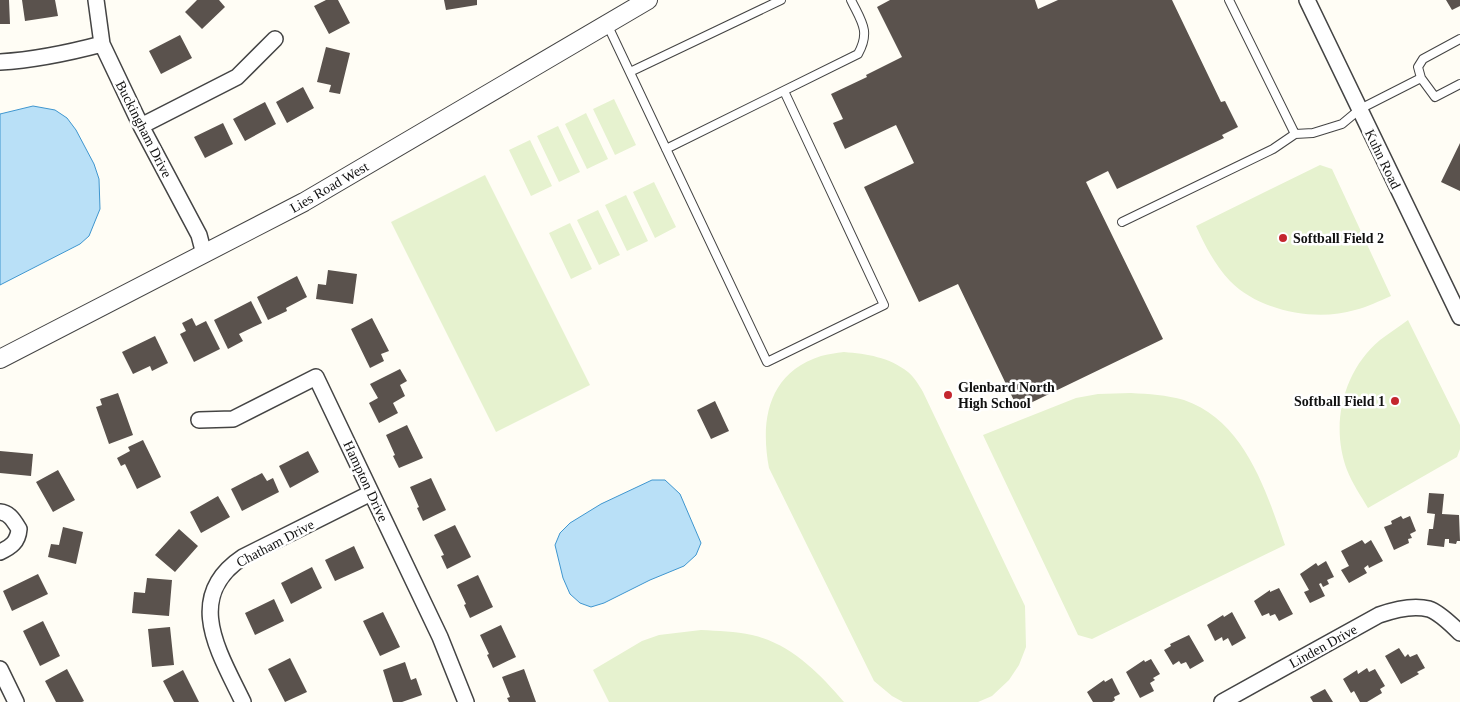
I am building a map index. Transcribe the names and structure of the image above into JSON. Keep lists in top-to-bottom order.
{
  "streets": {
    "street": [
      "Buckingham Drive",
      "Kuhn Road",
      "Lies Road West",
      "Hampton Drive",
      "Chatham Drive",
      "Linden Drive"
    ]
  },
  "crossings": [
    ["Buckingham Drive", "Lies Road West"],
    ["Hampton Drive", "Chatham Drive"]
  ],
  "places": ["Softball Field 2", "Glenbard North High School", "Softball Field 1"]
}
